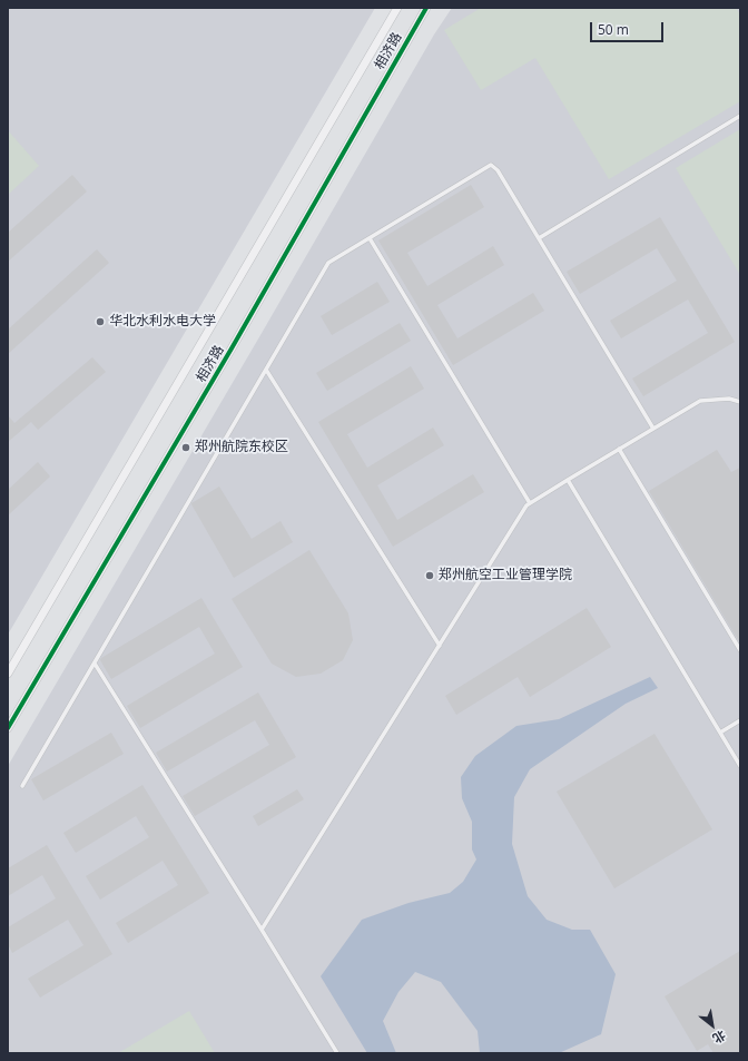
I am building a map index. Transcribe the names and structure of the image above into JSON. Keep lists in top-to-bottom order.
{
  "streets": {
    "street": ["相济路"]
  },
  "places": ["华北水利水电大学", "郑州航院东校区", "郑州航空工业管理学院"],
  "scale_bar": "50 m",
  "north": "bottom right"
}
